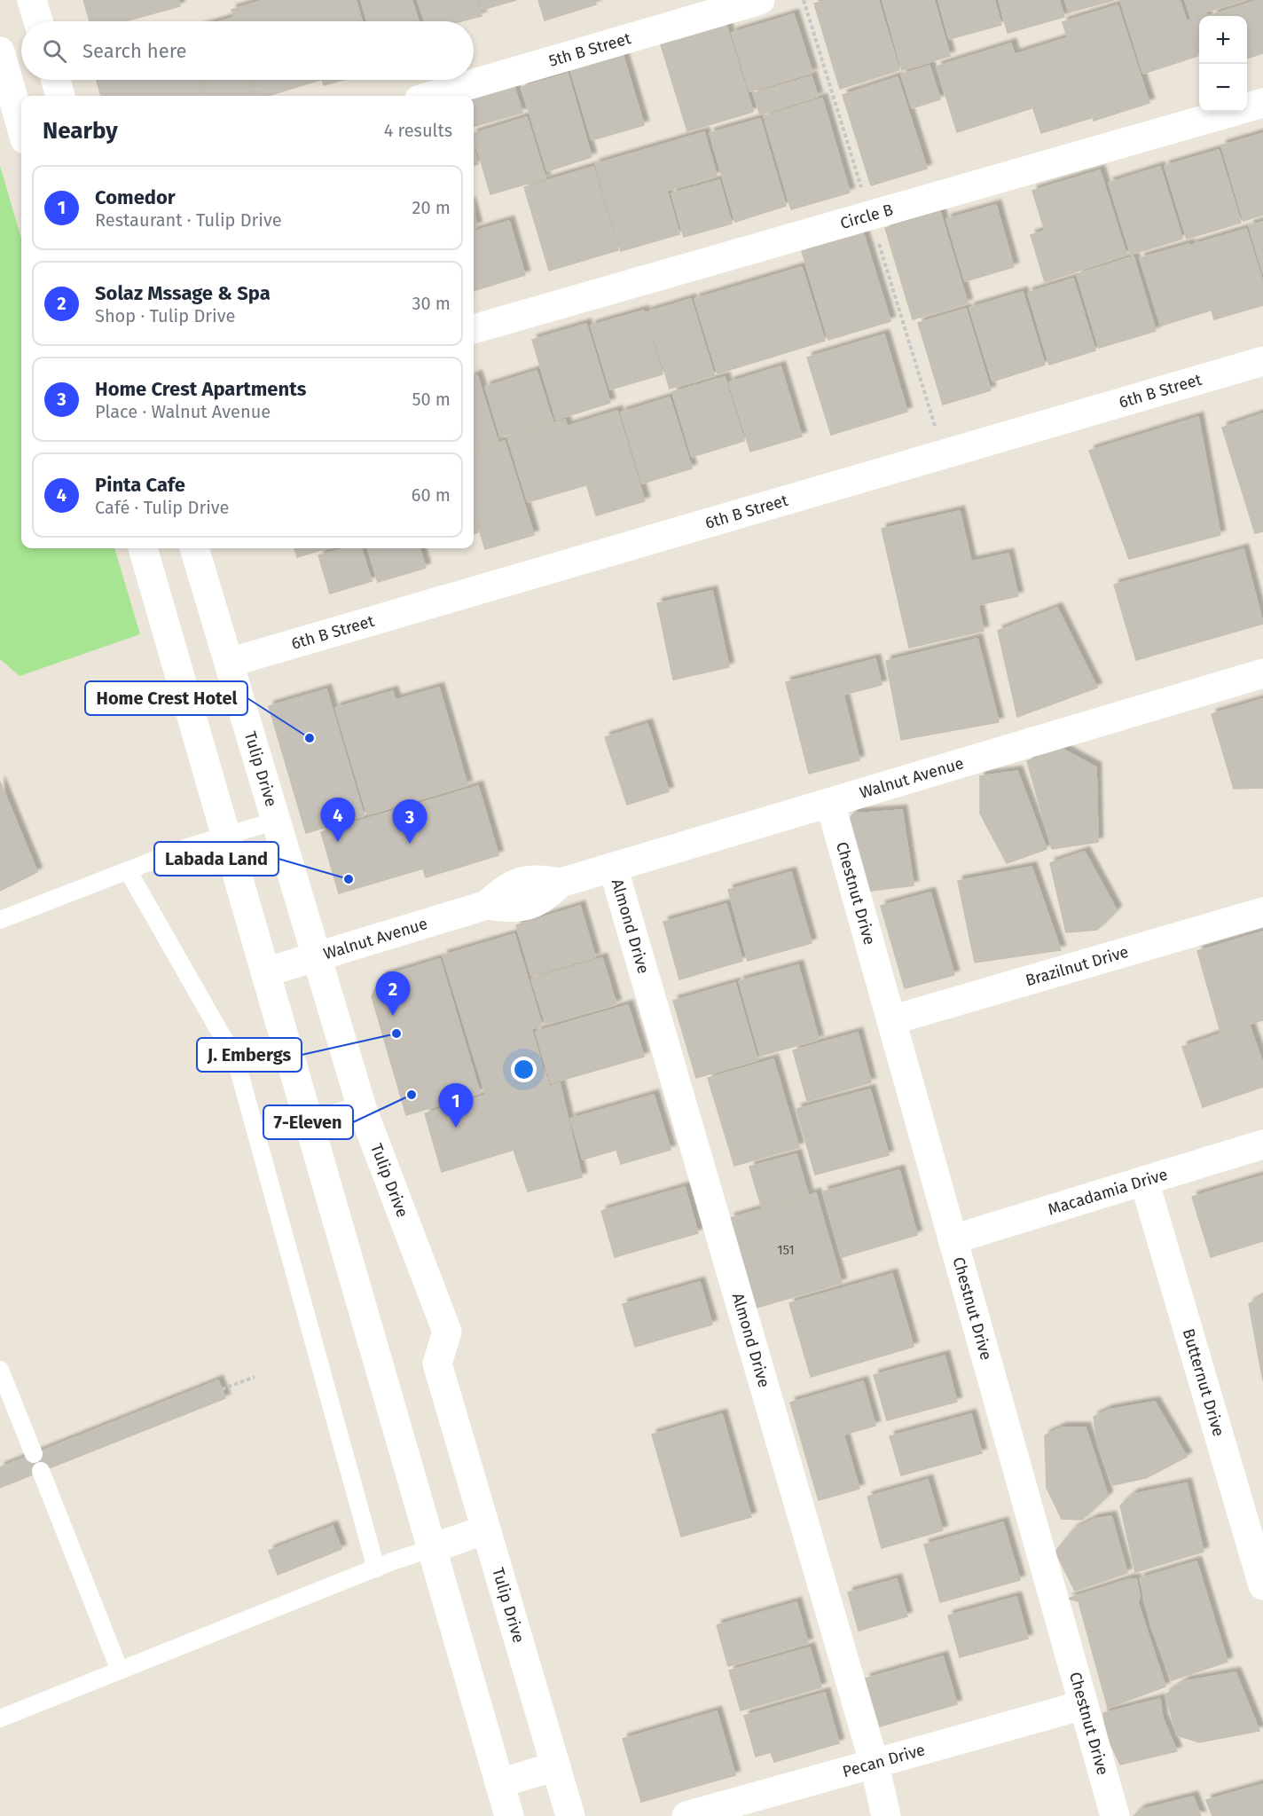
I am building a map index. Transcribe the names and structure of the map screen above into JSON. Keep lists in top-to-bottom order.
{
  "streets": {
    "street": [
      "5th B Street",
      "Circle B",
      "6th B Street",
      "Tulip Drive",
      "Walnut Avenue",
      "Chestnut Drive",
      "Almond Drive",
      "Brazilnut Drive",
      "Macadamia Drive",
      "Butternut Drive",
      "Pecan Drive"
    ]
  },
  "crossings": [
    ["6th B Street", "Tulip Drive"],
    ["Tulip Drive", "Walnut Avenue"],
    ["Walnut Avenue", "Chestnut Drive"],
    ["Walnut Avenue", "Almond Drive"],
    ["Chestnut Drive", "Brazilnut Drive"],
    ["Chestnut Drive", "Macadamia Drive"],
    ["Chestnut Drive", "Pecan Drive"],
    ["Almond Drive", "Pecan Drive"],
    ["Macadamia Drive", "Butternut Drive"]
  ],
  "places": [
    "Home Crest Hotel",
    "Labada Land",
    "J. Embergs",
    "7-Eleven"
  ],
  "house_numbers": ["151"],
  "page": {
    "map_buttons": ["+", "−"],
    "search": "Search here",
    "heading": ["Nearby", "4 results"],
    "list": [
      {
        "mark": "1",
        "name": "Comedor",
        "note": "Restaurant · Tulip Drive",
        "value": "20 m"
      },
      {
        "mark": "2",
        "name": "Solaz Mssage & Spa",
        "note": "Shop · Tulip Drive",
        "value": "30 m"
      },
      {
        "mark": "3",
        "name": "Home Crest Apartments",
        "note": "Place · Walnut Avenue",
        "value": "50 m"
      },
      {
        "mark": "4",
        "name": "Pinta Cafe",
        "note": "Café · Tulip Drive",
        "value": "60 m"
      }
    ],
    "pins": [
      "4",
      "3",
      "2",
      "1"
    ]
  }
}
